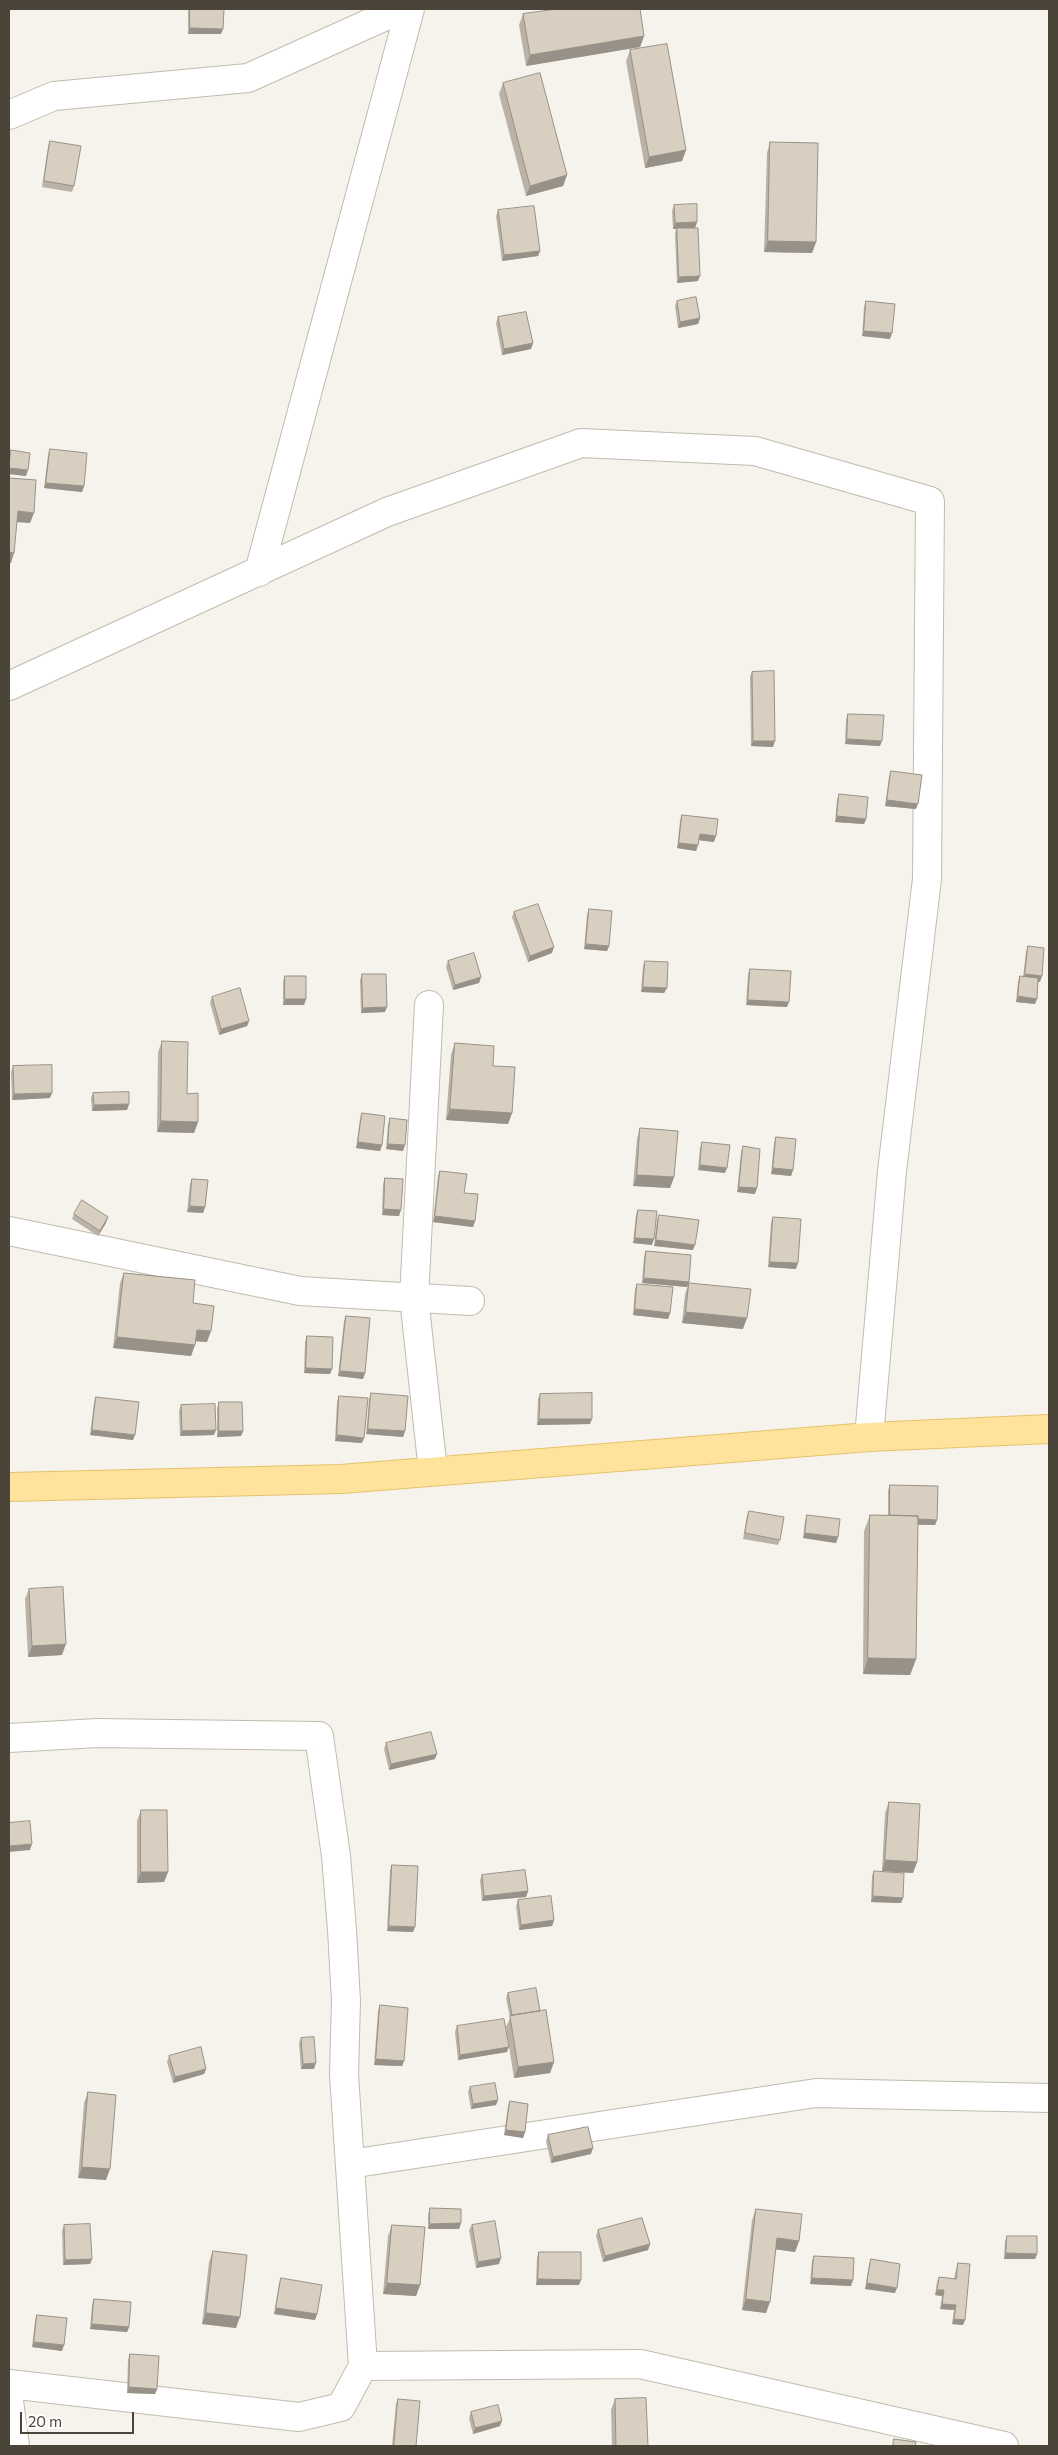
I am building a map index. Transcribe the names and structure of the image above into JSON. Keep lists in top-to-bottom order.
{
  "scale_bar": "20 m"
}
